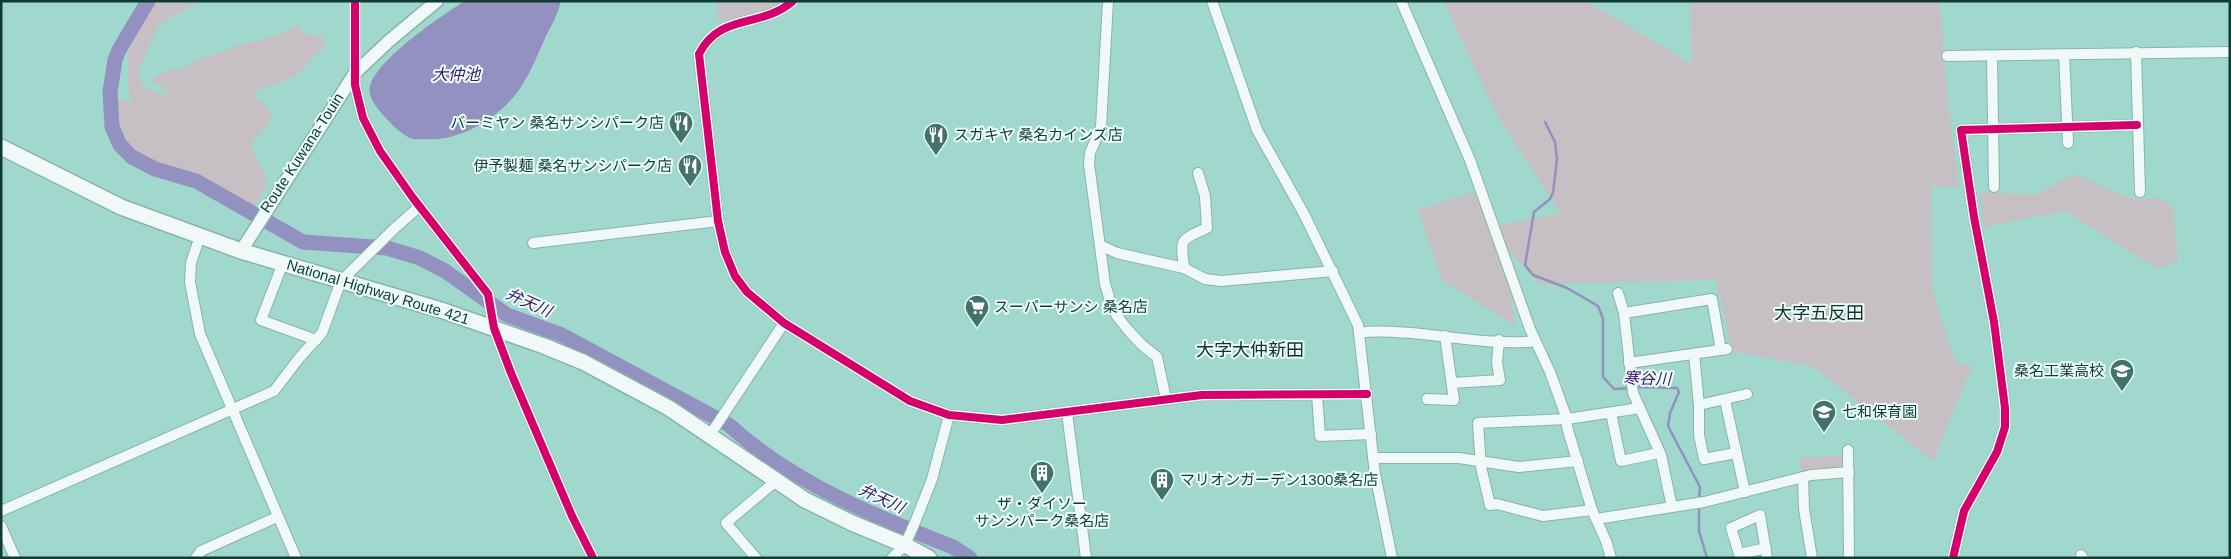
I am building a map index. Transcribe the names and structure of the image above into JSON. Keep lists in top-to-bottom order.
{
  "streets": {
    "highway": ["National Highway Route 421"],
    "main road": ["Route Kuwana-Touin"]
  },
  "crossings": [
    ["Route Kuwana-Touin", "National Highway Route 421"]
  ],
  "districts": ["大字五反田", "大字大仲新田"],
  "water": ["大仲池", "弁天川", "寒谷川"],
  "places": {
    "restaurant": ["バーミヤン 桑名サンシパーク店", "スガキヤ 桑名カインズ店", "伊予製麺 桑名サンシパーク店"],
    "supermarket": ["スーパーサンシ 桑名店"],
    "school or university": ["桑名工業高校", "七和保育園"],
    "building": ["ザ・ダイソー サンシパーク桑名店", "マリオンガーデン1300桑名店"]
  }
}
